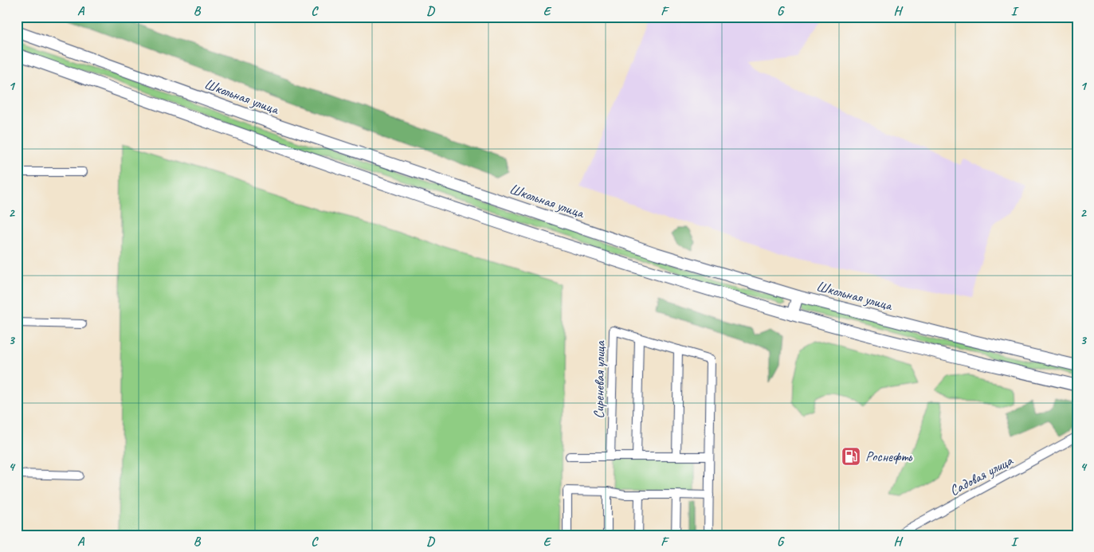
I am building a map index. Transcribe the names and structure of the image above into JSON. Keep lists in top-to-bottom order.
{
  "streets": {
    "main road": ["Школьная улица"],
    "street": ["Сиреневая улица", "Садовая улица"]
  },
  "places": {
    "fuel station": ["Роснефть"]
  },
  "grid": {
    "columns": [
      "A",
      "B",
      "C",
      "D",
      "E",
      "F",
      "G",
      "H",
      "I"
    ],
    "rows": [
      "1",
      "2",
      "3",
      "4"
    ]
  }
}
